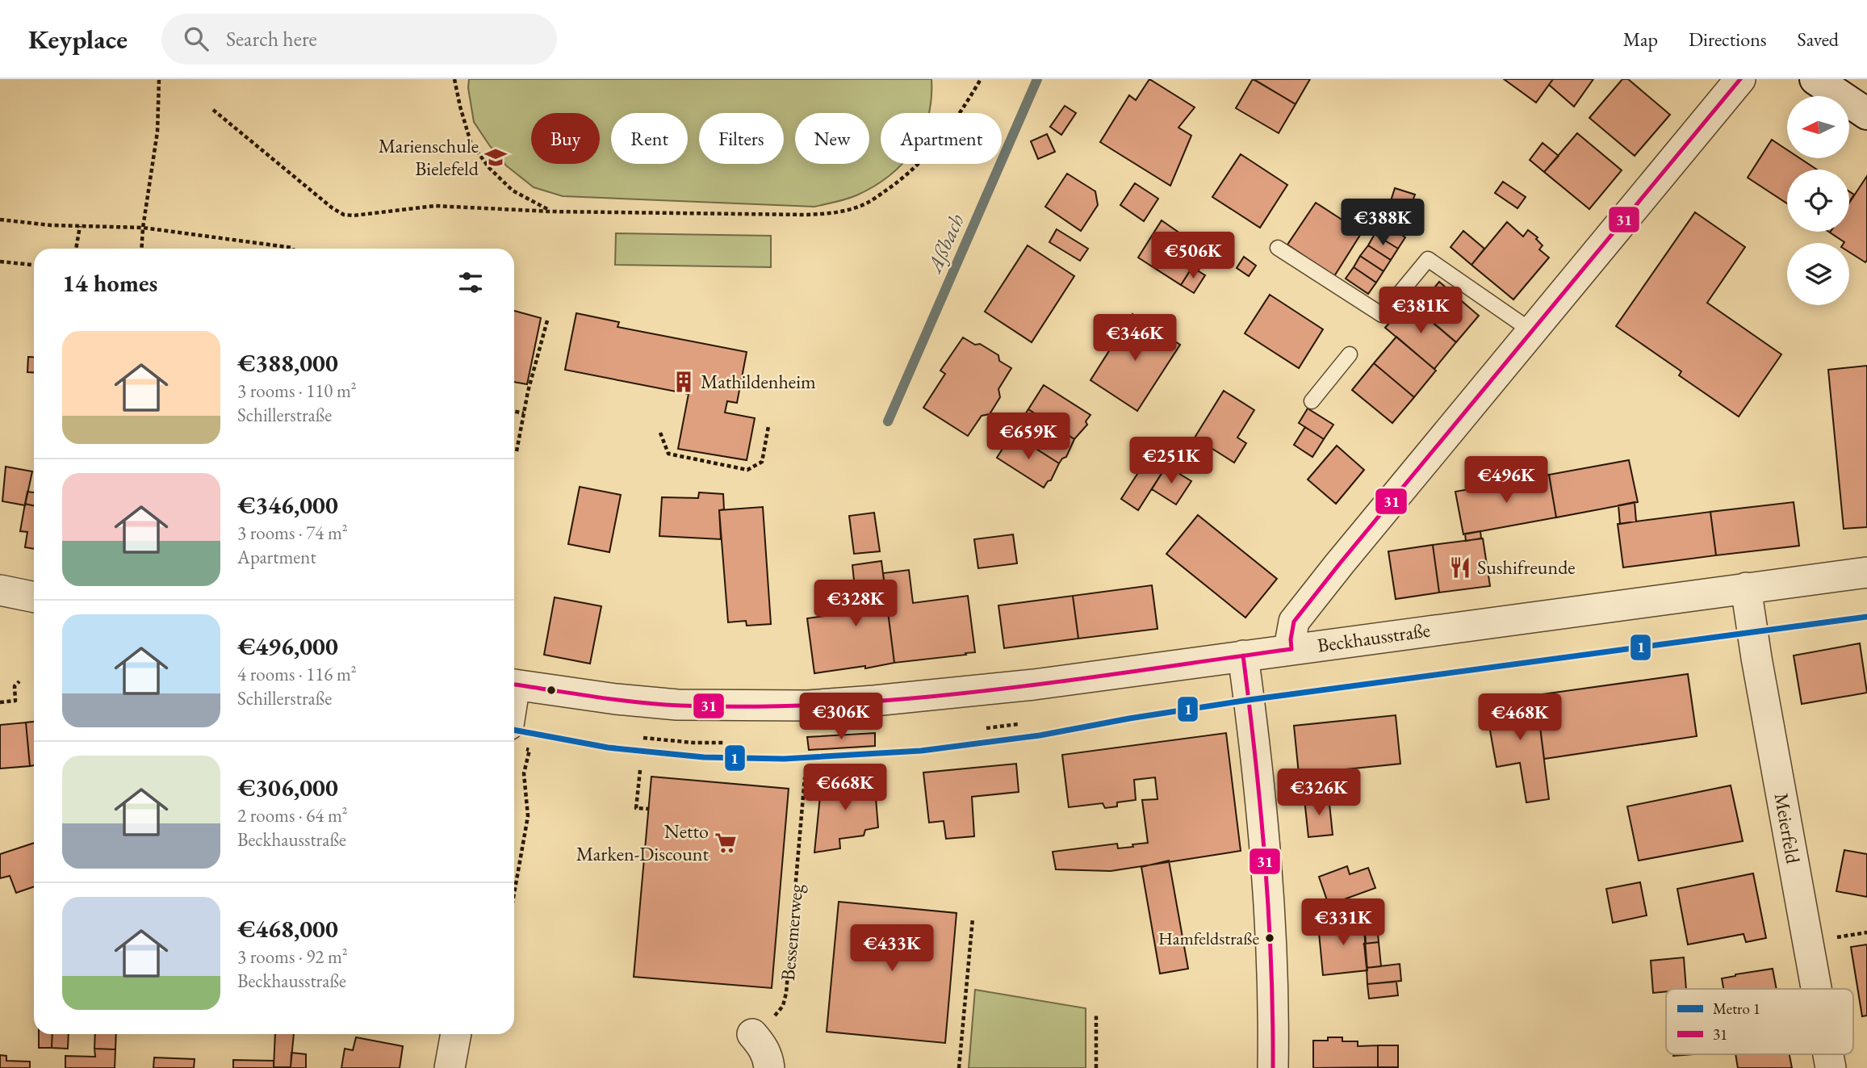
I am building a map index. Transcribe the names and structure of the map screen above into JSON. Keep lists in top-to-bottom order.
{
  "streets": {
    "street": ["Beckhausstraße", "Meierfeld"],
    "path": ["Bessemerweg"]
  },
  "crossings": [
    ["Beckhausstraße", "Meierfeld"]
  ],
  "water": ["Aßbach"],
  "places": {
    "school or university": ["Marienschule Bielefeld"],
    "building": ["Mathildenheim"],
    "restaurant": ["Sushifreunde"],
    "supermarket": ["Netto Marken-Discount"],
    "other": ["Hamfeldstraße"]
  },
  "lines": ["transit line 31", "metro line 1"],
  "legend": ["Metro 1", "31"],
  "north": "left",
  "page": {
    "header": "Keyplace",
    "search": "Search here",
    "nav": ["Map", "Directions", "Saved"],
    "chip": [
      "Buy",
      "Rent",
      "Filters",
      "New",
      "Apartment"
    ],
    "price": [
      "€388K",
      "€506K",
      "€381K",
      "€346K",
      "€659K",
      "€251K",
      "€496K",
      "€328K",
      "€306K",
      "€468K",
      "€668K",
      "€326K",
      "€331K",
      "€433K"
    ],
    "heading": "14 homes",
    "list": [
      {
        "name": "€388,000",
        "note": "3 rooms · 110 m² · Schillerstraße"
      },
      {
        "name": "€346,000",
        "note": "3 rooms · 74 m² · Apartment"
      },
      {
        "name": "€496,000",
        "note": "4 rooms · 116 m² · Schillerstraße"
      },
      {
        "name": "€306,000",
        "note": "2 rooms · 64 m² · Beckhausstraße"
      },
      {
        "name": "€468,000",
        "note": "3 rooms · 92 m² · Beckhausstraße"
      }
    ]
  }
}
